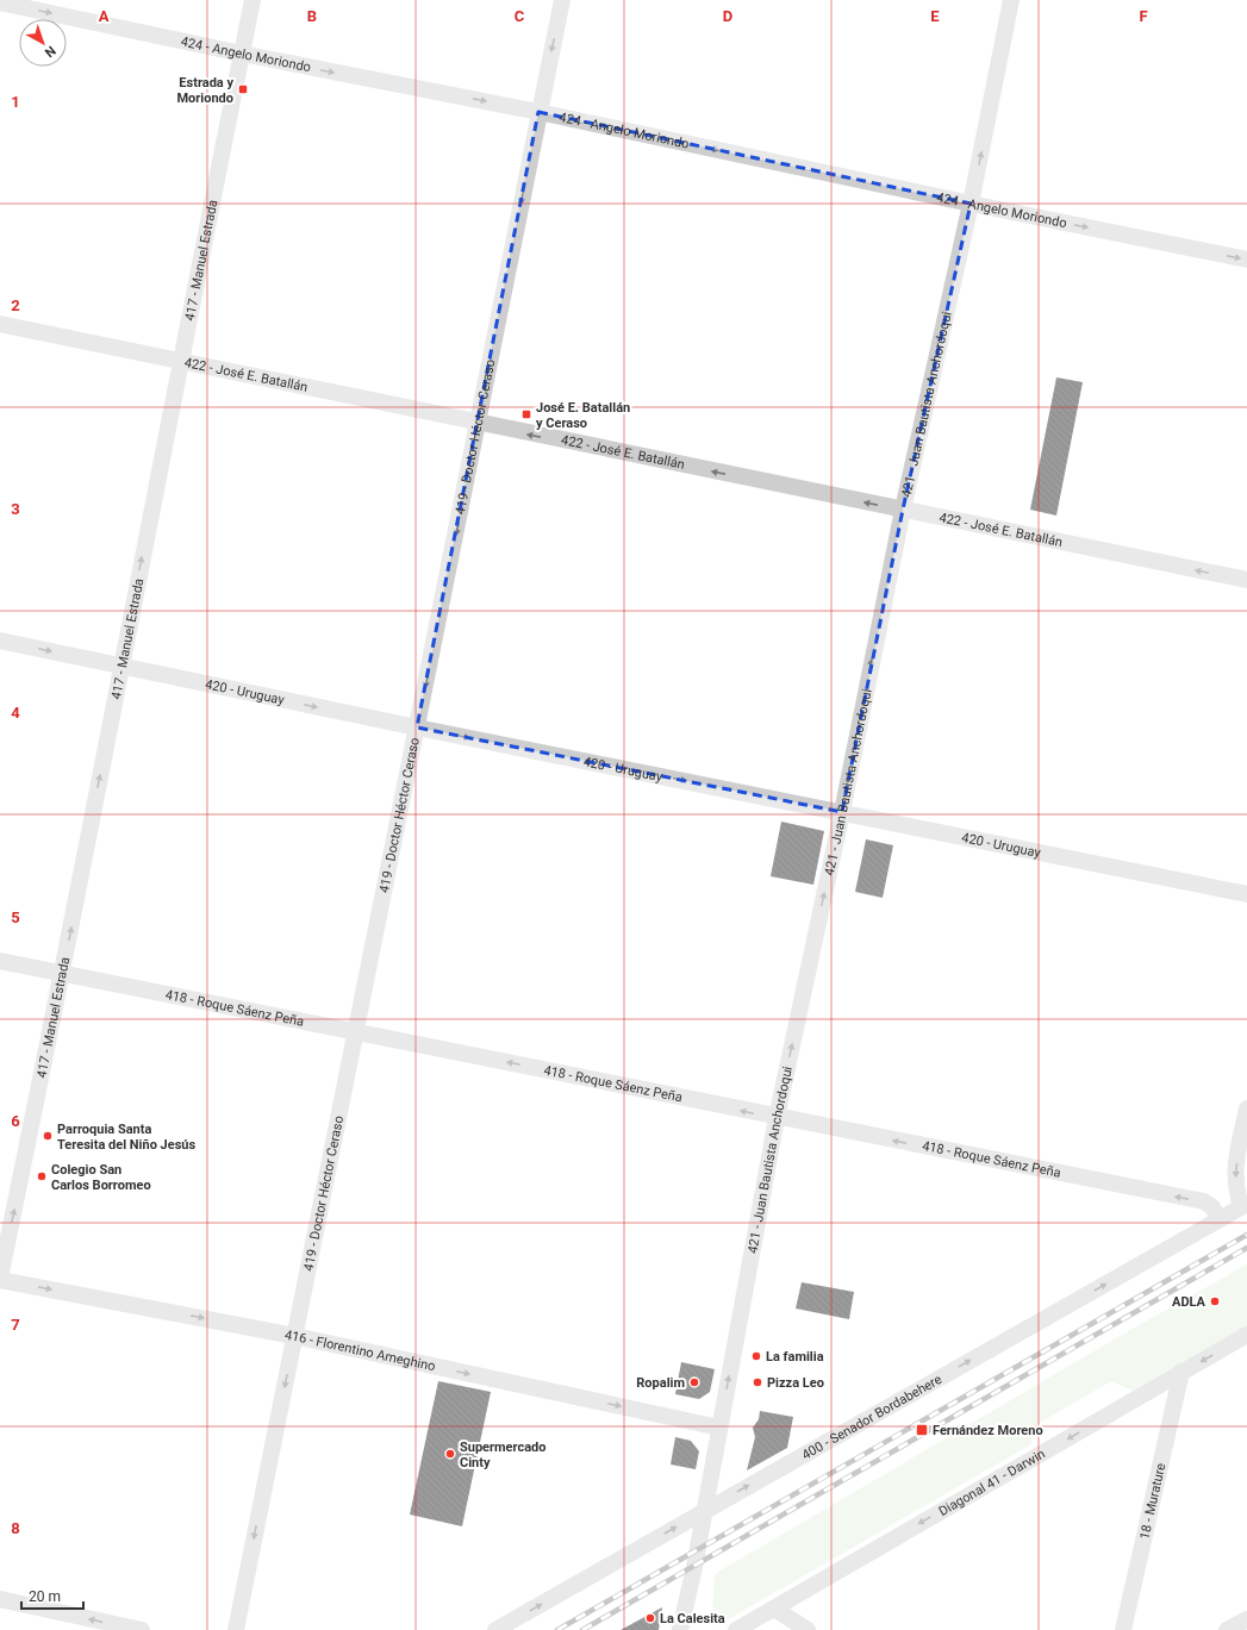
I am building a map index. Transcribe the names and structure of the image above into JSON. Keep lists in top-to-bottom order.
{
  "streets": {
    "street": [
      "424 - Angelo Moriondo",
      "417 - Manuel Estrada",
      "422 - José E. Batallán",
      "421 - Juan Bautista Anchordoqui",
      "419 - Doctor Héctor Ceraso",
      "420 - Uruguay",
      "418 - Roque Sáenz Peña",
      "416 - Florentino Ameghino",
      "400 - Senador Bordabehere",
      "Diagonal 41 - Darwin",
      "18 - Murature"
    ]
  },
  "crossings": [
    ["424 - Angelo Moriondo", "417 - Manuel Estrada"],
    ["424 - Angelo Moriondo", "421 - Juan Bautista Anchordoqui"],
    ["424 - Angelo Moriondo", "419 - Doctor Héctor Ceraso"],
    ["417 - Manuel Estrada", "422 - José E. Batallán"],
    ["417 - Manuel Estrada", "420 - Uruguay"],
    ["417 - Manuel Estrada", "418 - Roque Sáenz Peña"],
    ["417 - Manuel Estrada", "416 - Florentino Ameghino"],
    ["422 - José E. Batallán", "421 - Juan Bautista Anchordoqui"],
    ["422 - José E. Batallán", "419 - Doctor Héctor Ceraso"],
    ["421 - Juan Bautista Anchordoqui", "420 - Uruguay"],
    ["421 - Juan Bautista Anchordoqui", "418 - Roque Sáenz Peña"],
    ["421 - Juan Bautista Anchordoqui", "416 - Florentino Ameghino"],
    ["421 - Juan Bautista Anchordoqui", "400 - Senador Bordabehere"],
    ["419 - Doctor Héctor Ceraso", "420 - Uruguay"],
    ["419 - Doctor Héctor Ceraso", "418 - Roque Sáenz Peña"],
    ["419 - Doctor Héctor Ceraso", "416 - Florentino Ameghino"],
    ["418 - Roque Sáenz Peña", "400 - Senador Bordabehere"],
    ["Diagonal 41 - Darwin", "18 - Murature"]
  ],
  "one_way": [
    "424 - Angelo Moriondo",
    "417 - Manuel Estrada",
    "422 - José E. Batallán",
    "421 - Juan Bautista Anchordoqui",
    "419 - Doctor Héctor Ceraso",
    "420 - Uruguay",
    "418 - Roque Sáenz Peña",
    "416 - Florentino Ameghino",
    "400 - Senador Bordabehere",
    "Diagonal 41 - Darwin"
  ],
  "places": {
    "transit": ["Estrada y Moriondo", "José E. Batallán y Ceraso", "Fernández Moreno"],
    "other": [
      "Parroquia Santa Teresita del Niño Jesús",
      "Colegio San Carlos Borromeo",
      "ADLA",
      "La familia",
      "Ropalim",
      "Pizza Leo",
      "Supermercado Cinty",
      "La Calesita"
    ]
  },
  "scale_bar": "20 m",
  "north": "bottom right",
  "grid": {
    "columns": [
      "A",
      "B",
      "C",
      "D",
      "E",
      "F"
    ],
    "rows": [
      "1",
      "2",
      "3",
      "4",
      "5",
      "6",
      "7",
      "8"
    ]
  }
}
